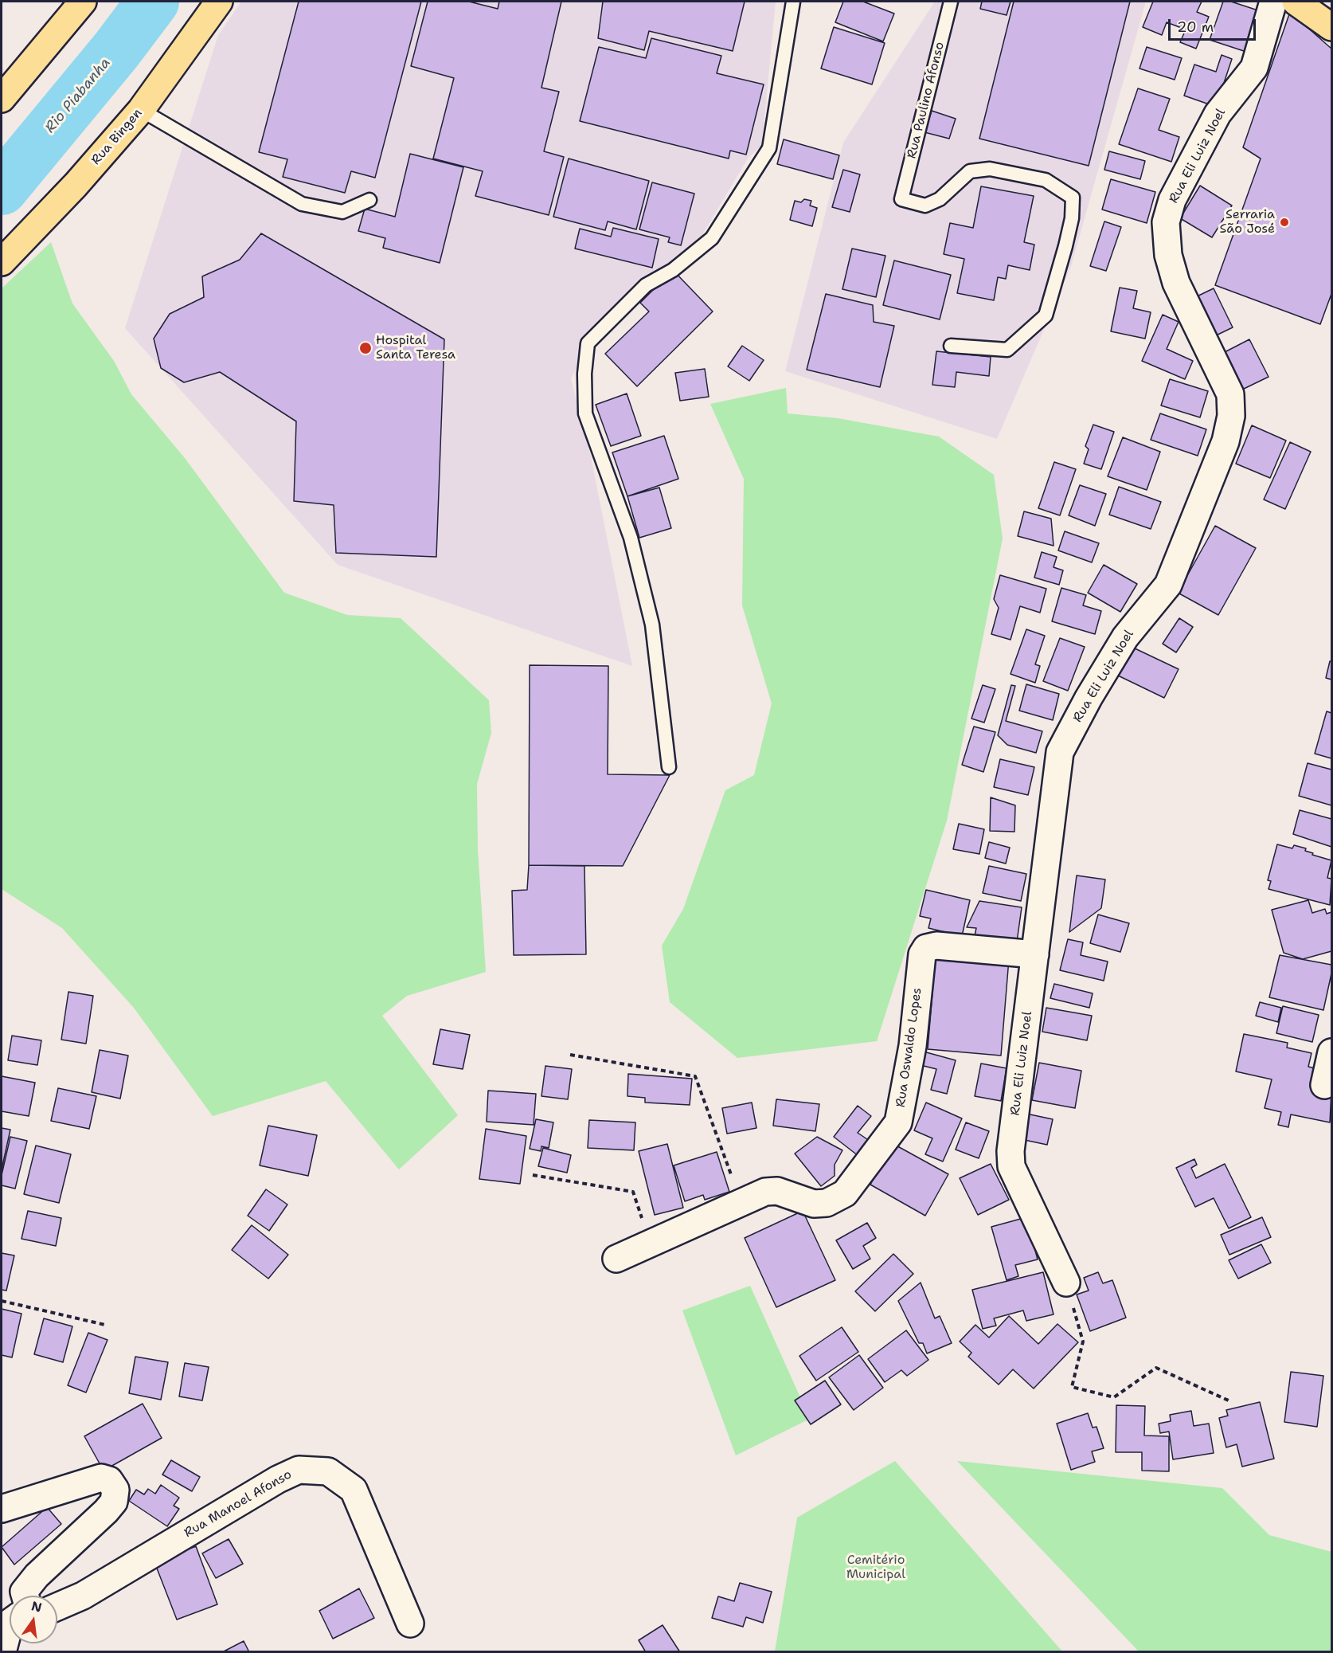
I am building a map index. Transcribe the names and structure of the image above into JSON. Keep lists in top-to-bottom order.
{
  "streets": {
    "main road": ["Rua Bingen"],
    "street": ["Rua Eli Luiz Noel", "Rua Oswaldo Lopes", "Rua Manoel Afonso"],
    "lane": ["Rua Paulino Afonso"]
  },
  "crossings": [
    ["Rua Eli Luiz Noel", "Rua Oswaldo Lopes"]
  ],
  "water": ["Rio Piabanha"],
  "parks": ["Cemitério Municipal"],
  "places": ["Serraria São José", "Hospital Santa Teresa"],
  "scale_bar": "20 m",
  "north": "top"
}
